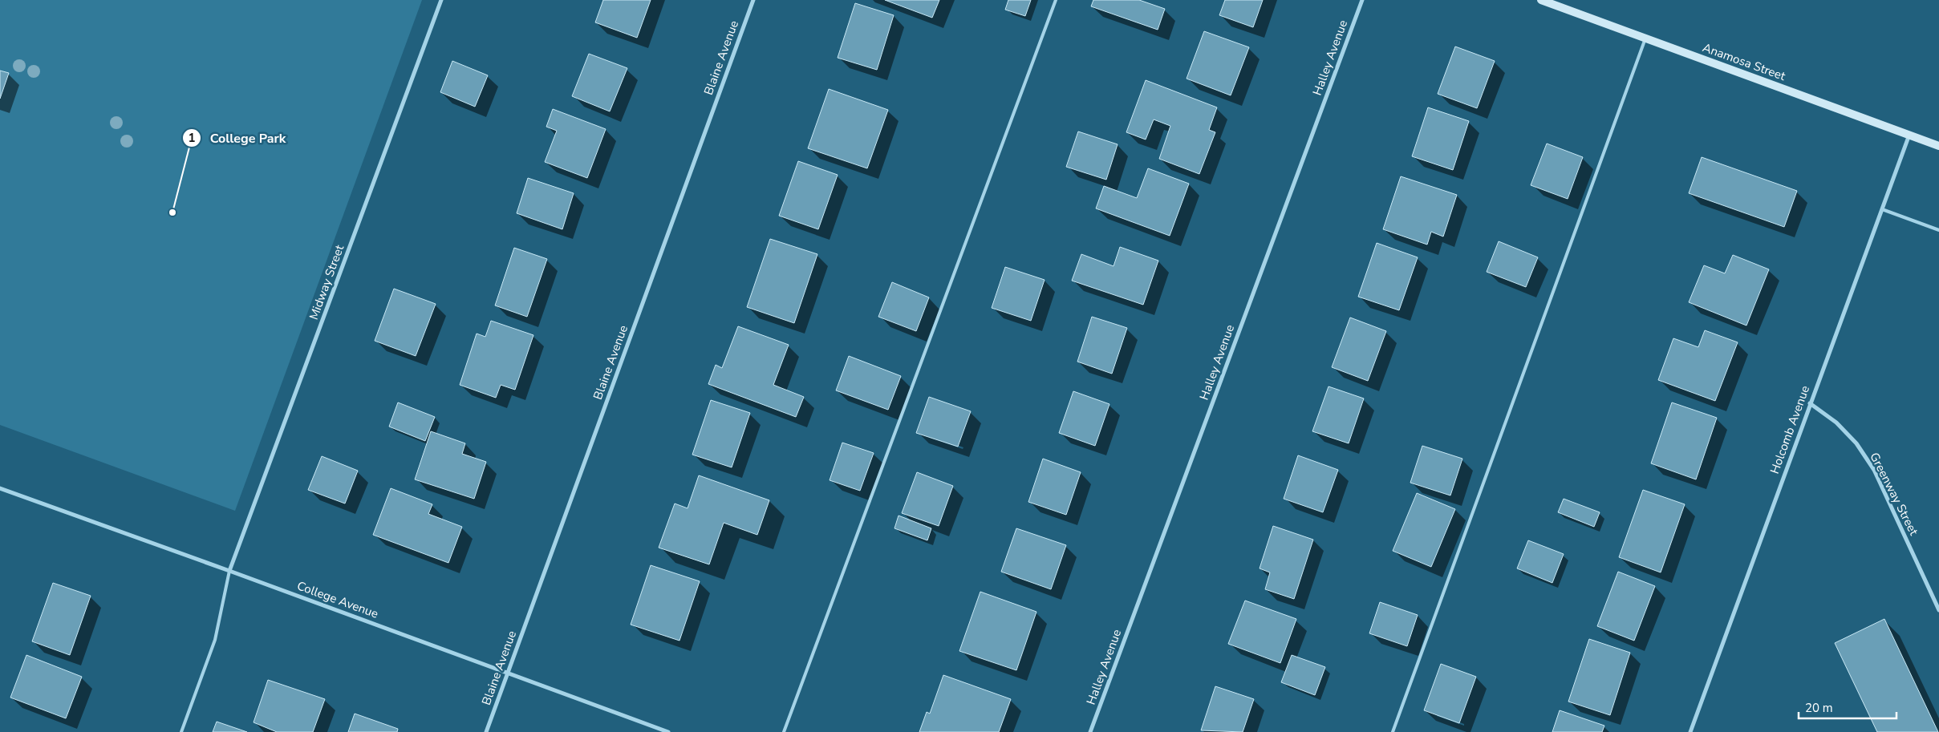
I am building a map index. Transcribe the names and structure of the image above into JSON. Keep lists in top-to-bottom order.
{
  "streets": {
    "main road": ["Anamosa Street"],
    "street": [
      "Blaine Avenue",
      "Halley Avenue",
      "Midway Street",
      "Holcomb Avenue",
      "Greenway Street",
      "College Avenue"
    ]
  },
  "crossings": [
    ["Blaine Avenue", "College Avenue"],
    ["Anamosa Street", "Holcomb Avenue"],
    ["Midway Street", "College Avenue"],
    ["Holcomb Avenue", "Greenway Street"]
  ],
  "places": ["College Park"],
  "scale_bar": "20 m"
}
